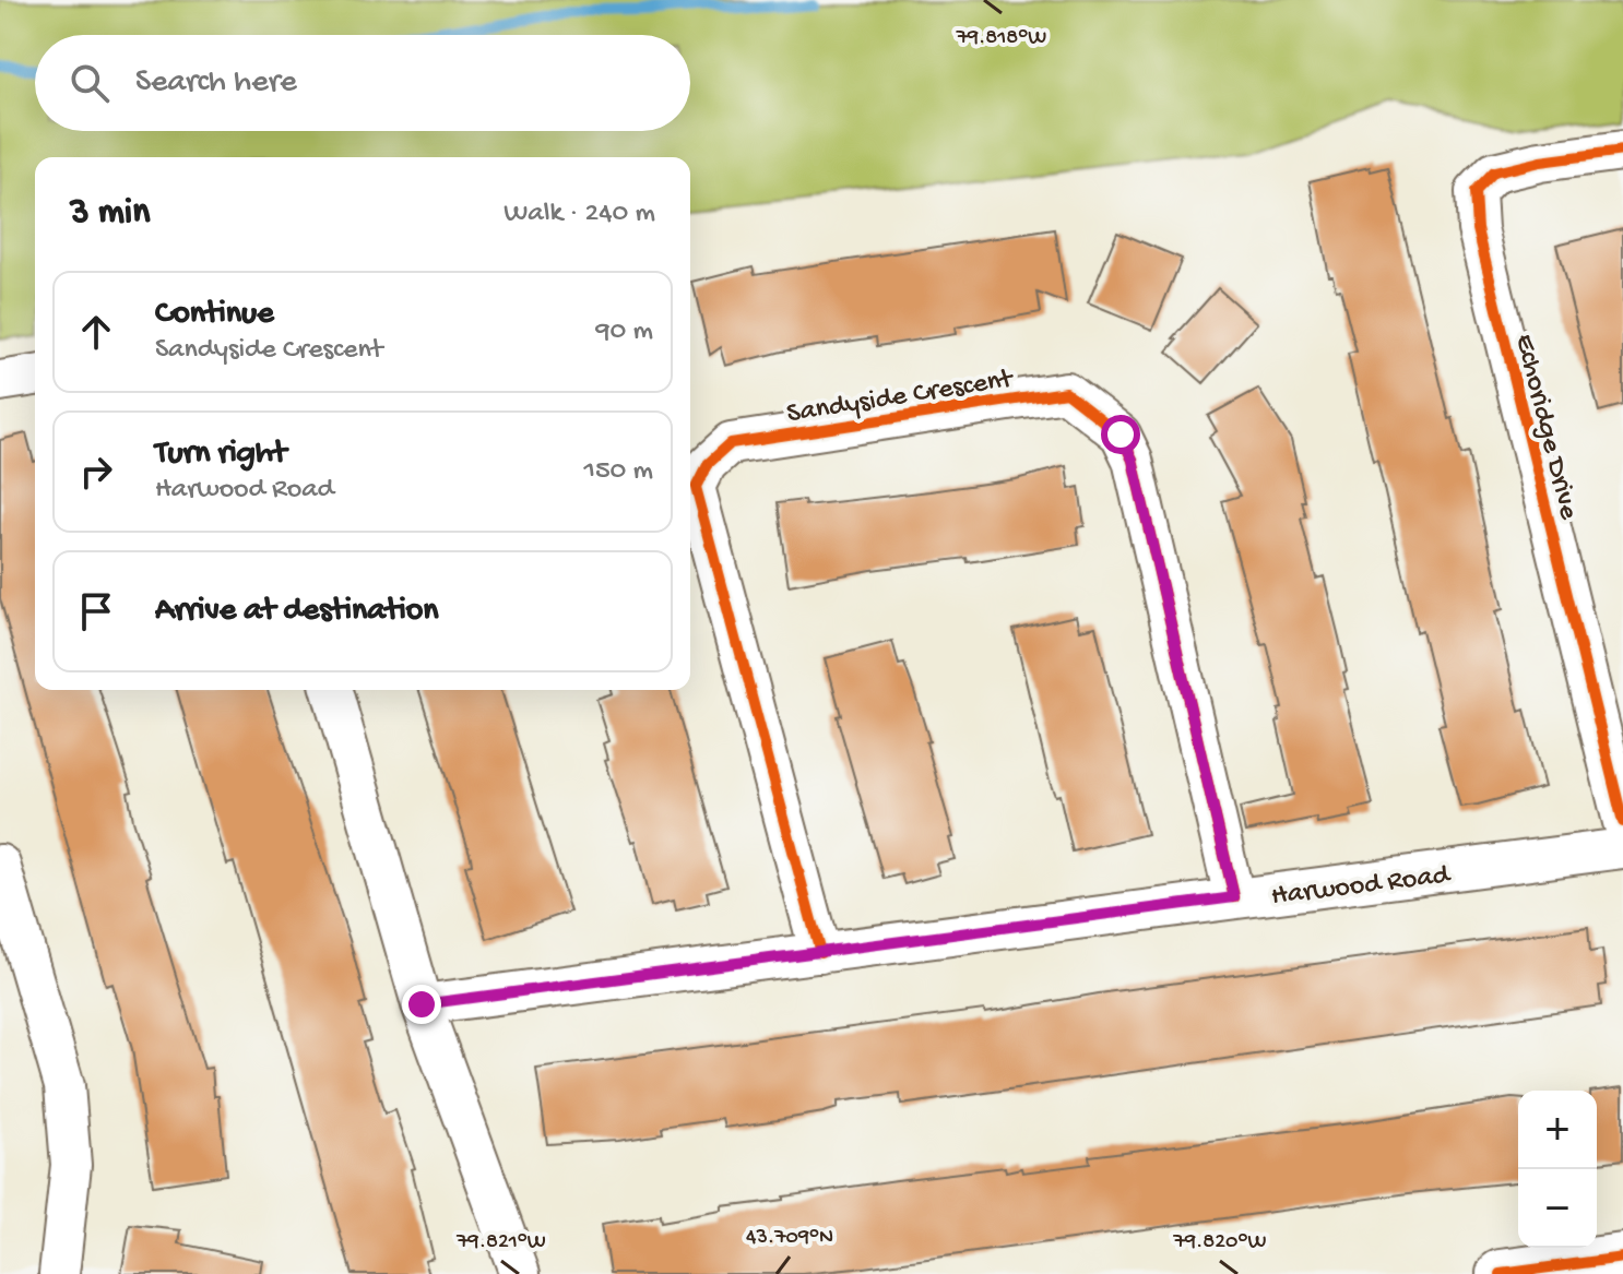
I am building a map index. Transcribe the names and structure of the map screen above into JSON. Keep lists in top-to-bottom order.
{
  "streets": {
    "street": ["Sandyside Crescent", "Echoridge Drive", "Harwood Road"]
  },
  "crossings": [
    ["Sandyside Crescent", "Harwood Road"]
  ],
  "page": {
    "search": "Search here",
    "heading": ["3 min", "Walk · 240 m"],
    "list": [
      ["Continue", "Sandyside Crescent", "90 m"],
      ["Turn right", "Harwood Road", "150 m"],
      "Arrive at destination"
    ],
    "map_buttons": ["+", "−"]
  },
  "coordinates": [
    "79.818°W",
    "43.709°N",
    "79.821°W",
    "79.820°W"
  ]
}
